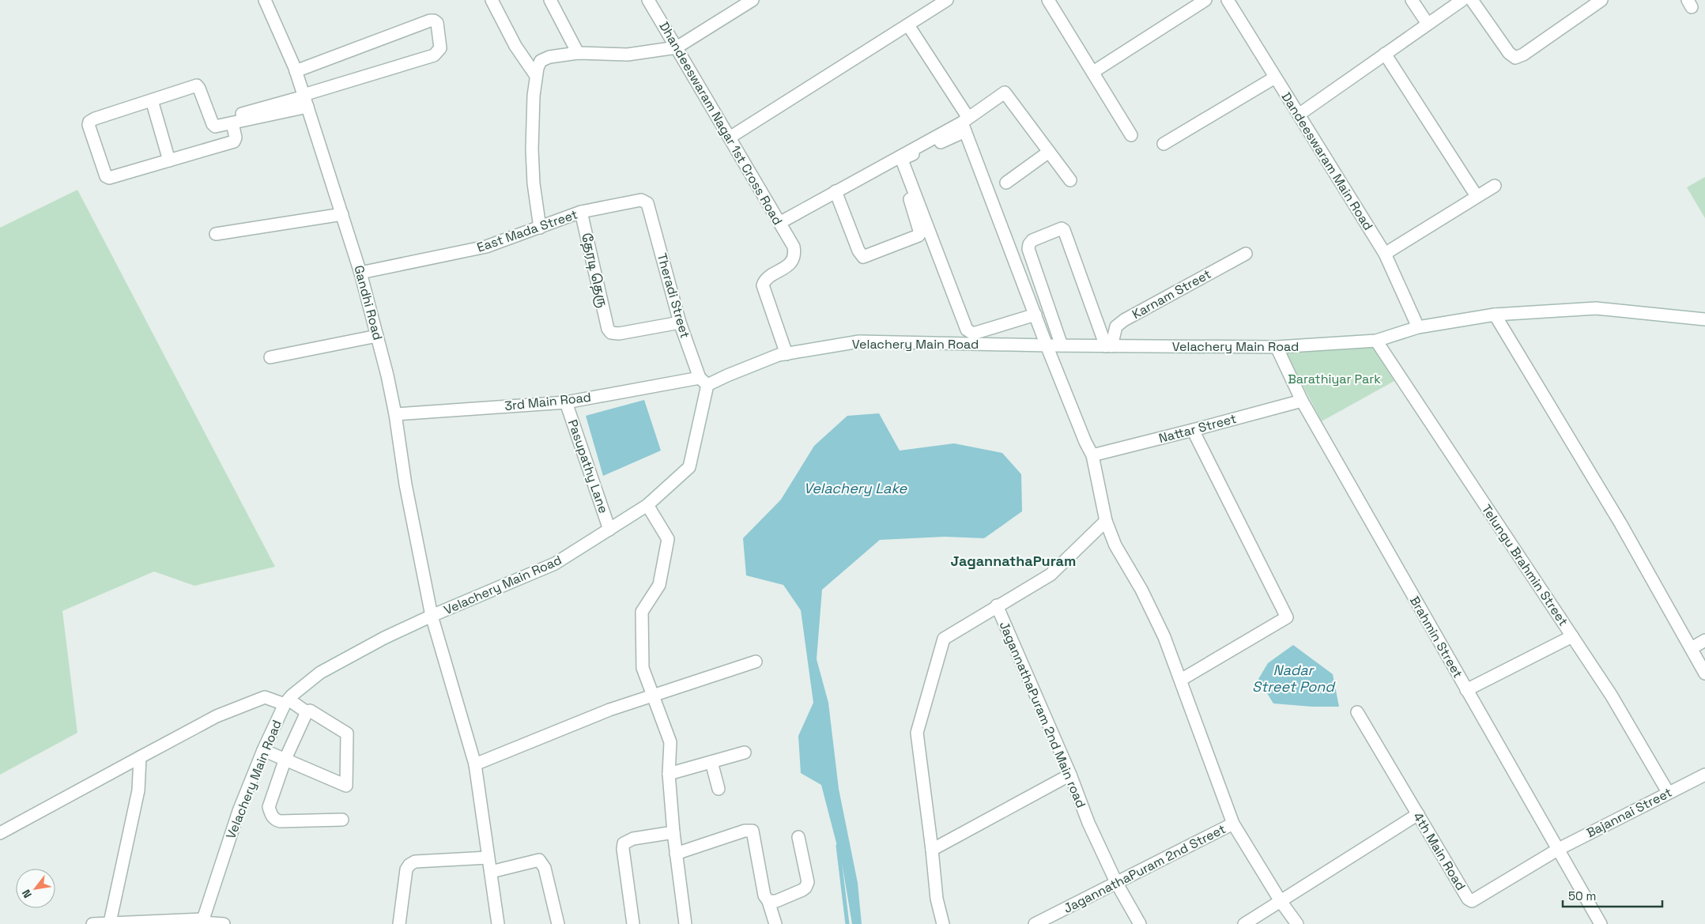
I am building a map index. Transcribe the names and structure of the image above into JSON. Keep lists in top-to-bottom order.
{
  "streets": {
    "street": [
      "Dhandeeswaram Nagar 1st Cross Road",
      "Dandeeswaram Main Road",
      "East Mada Street",
      "தேரடி தெரு",
      "Karnam Street",
      "Theradi Street",
      "Gandhi Road",
      "Velachery Main Road",
      "3rd Main Road",
      "Nattar Street",
      "Pasupathy Lane",
      "Telungu Brahmin Street",
      "Brahmin Street",
      "JagannathaPuram 2nd Main road",
      "Bajannai Street",
      "4th Main Road",
      "JagannathaPuram 2nd Street"
    ]
  },
  "crossings": [
    ["Dhandeeswaram Nagar 1st Cross Road", "Velachery Main Road"],
    ["Dandeeswaram Main Road", "Velachery Main Road"],
    ["East Mada Street", "தேரடி தெரு"],
    ["East Mada Street", "Theradi Street"],
    ["East Mada Street", "Gandhi Road"],
    ["தேரடி தெரு", "Theradi Street"],
    ["Karnam Street", "Velachery Main Road"],
    ["Theradi Street", "Velachery Main Road"],
    ["Theradi Street", "3rd Main Road"],
    ["Gandhi Road", "Velachery Main Road"],
    ["Gandhi Road", "3rd Main Road"],
    ["Velachery Main Road", "3rd Main Road"],
    ["Velachery Main Road", "Pasupathy Lane"],
    ["Velachery Main Road", "Telungu Brahmin Street"],
    ["Velachery Main Road", "Brahmin Street"],
    ["3rd Main Road", "Pasupathy Lane"],
    ["Nattar Street", "Brahmin Street"],
    ["Telungu Brahmin Street", "Bajannai Street"],
    ["Brahmin Street", "Bajannai Street"],
    ["Brahmin Street", "4th Main Road"],
    ["JagannathaPuram 2nd Main road", "JagannathaPuram 2nd Street"],
    ["Bajannai Street", "4th Main Road"]
  ],
  "districts": ["JagannathaPuram"],
  "water": ["Velachery Lake", "Nadar Street Pond"],
  "parks": ["Barathiyar Park"],
  "scale_bar": "50 m",
  "north": "bottom left"
}
